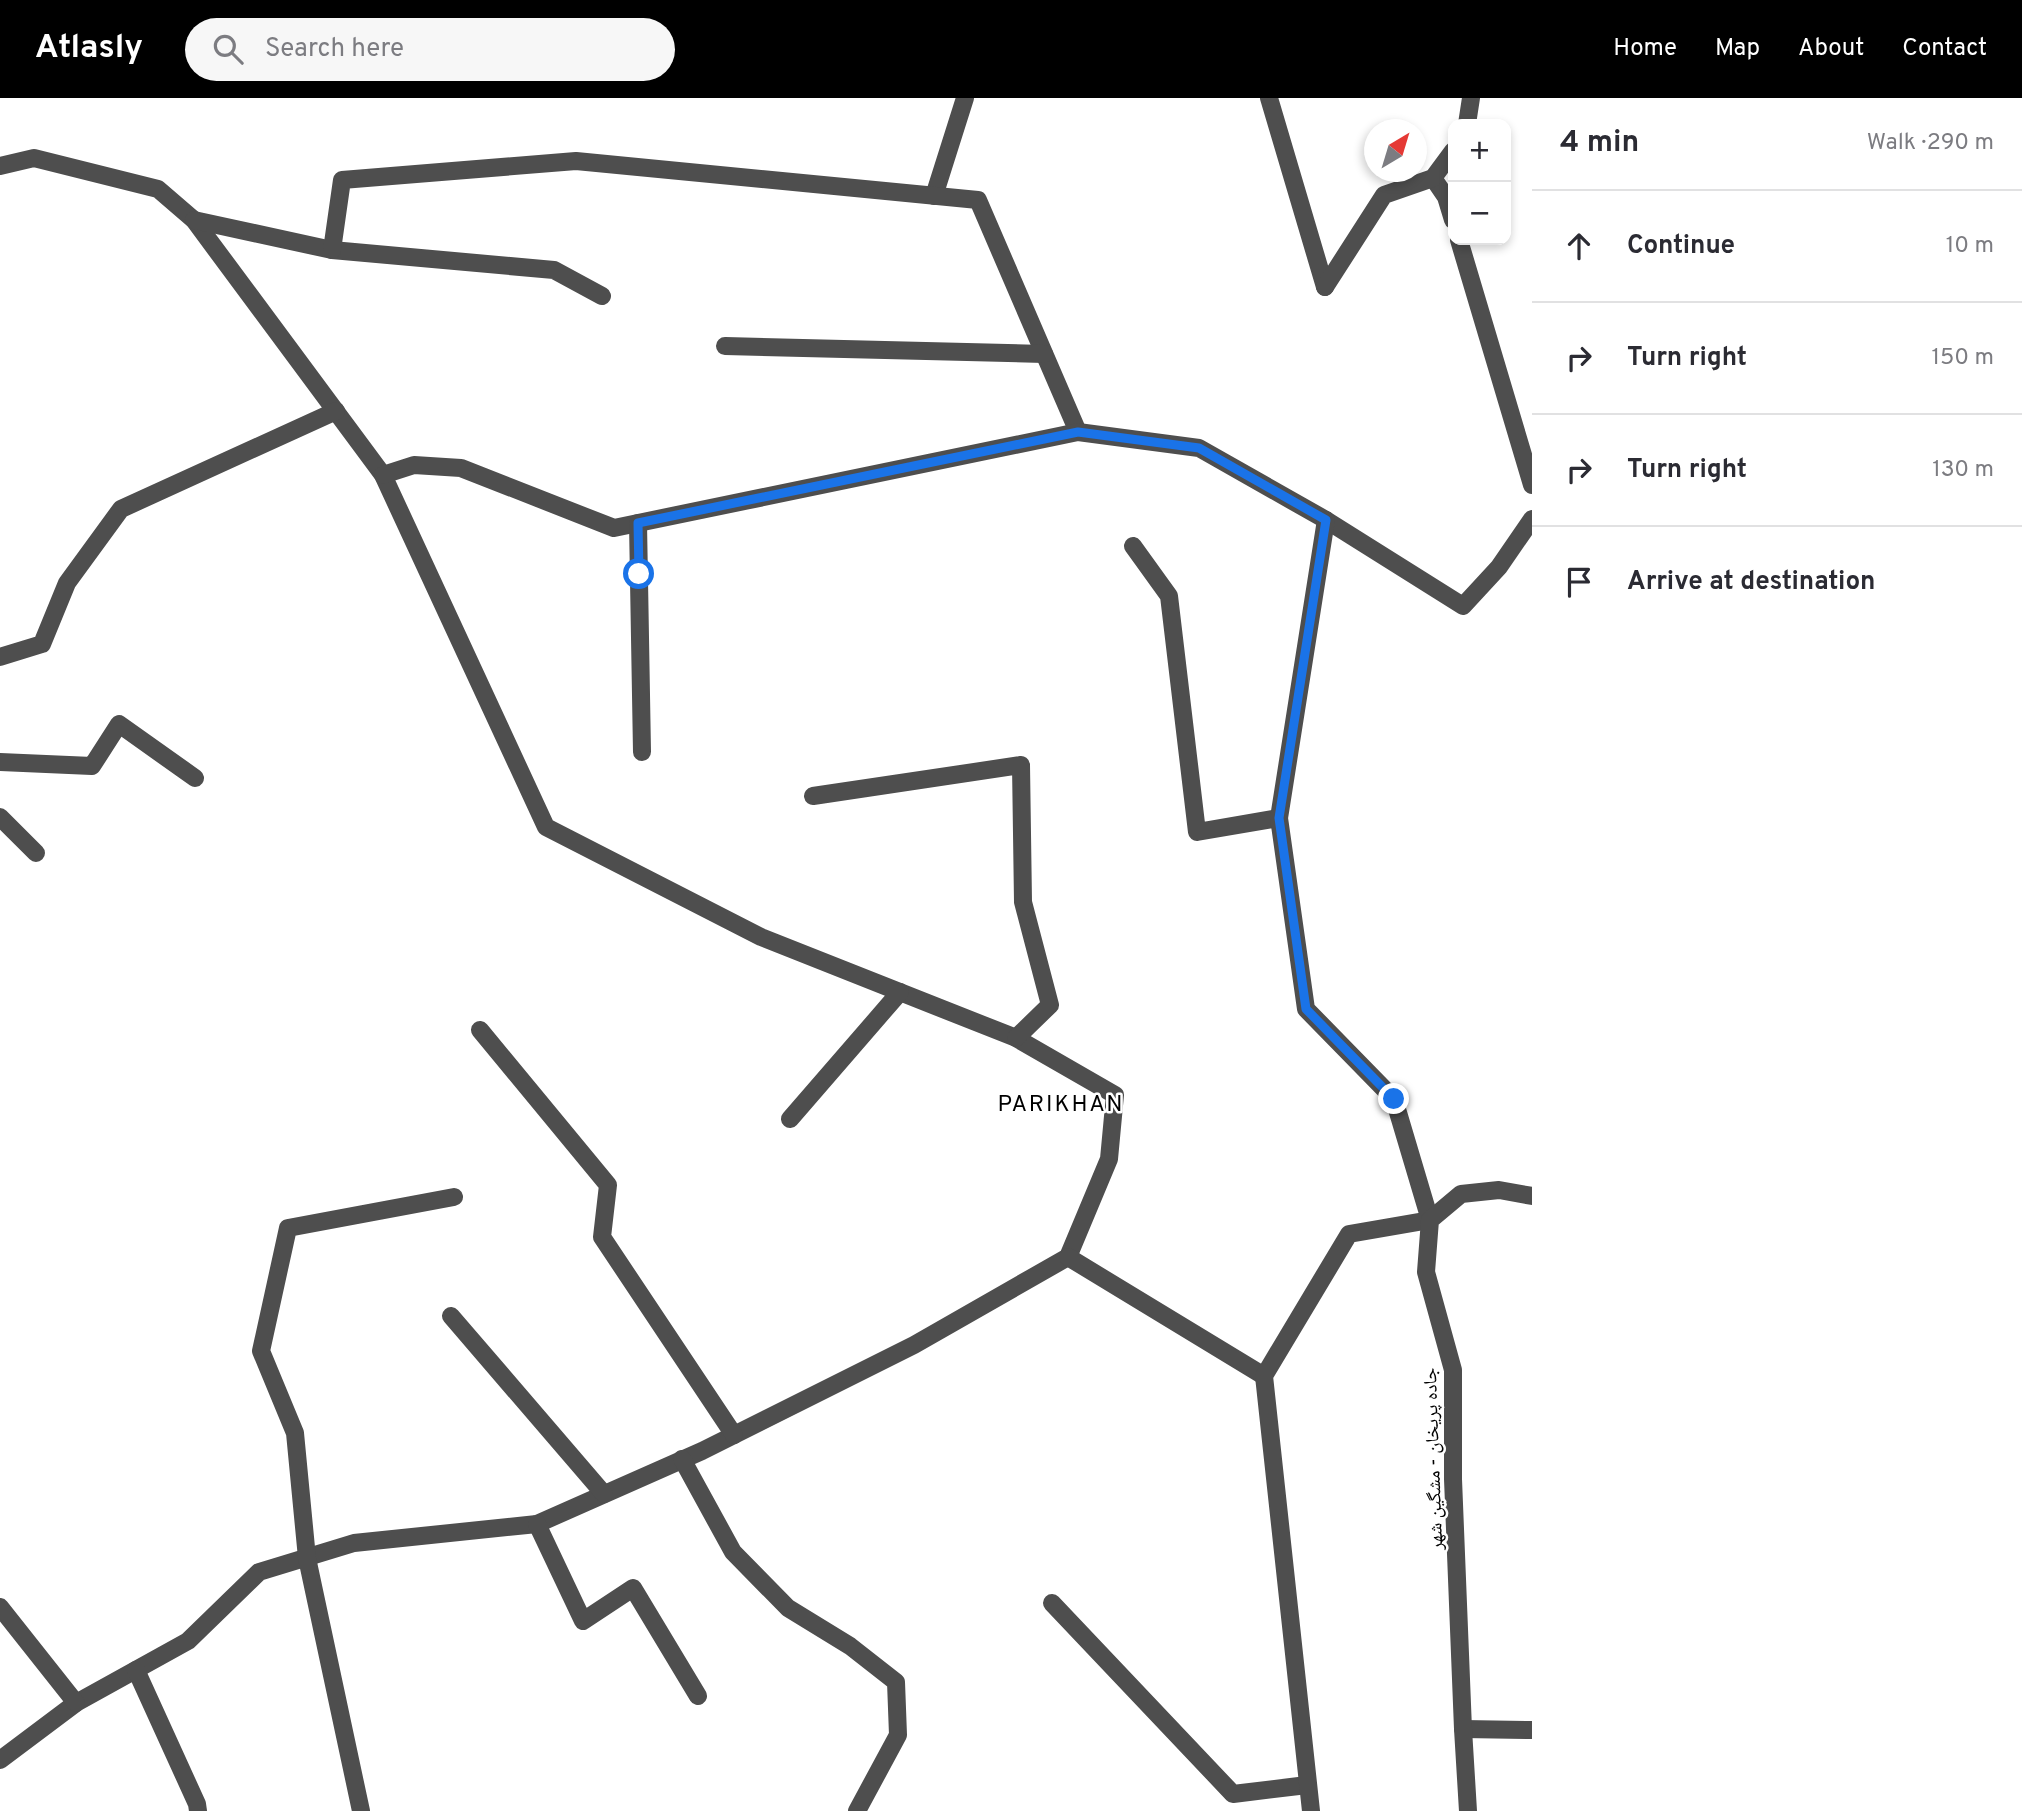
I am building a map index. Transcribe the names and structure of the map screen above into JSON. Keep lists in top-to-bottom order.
{
  "streets": {
    "street": ["جاده پریخان - مشگین شهر"]
  },
  "districts": ["PARIKHAN"],
  "north": "top right",
  "page": {
    "header": "Atlasly",
    "search": "Search here",
    "nav": [
      "Home",
      "Map",
      "About",
      "Contact"
    ],
    "heading": ["4 min", "Walk · 290 m"],
    "map_buttons": ["+", "−"],
    "list": [
      ["Continue", "10 m"],
      ["Turn right", "150 m"],
      ["Turn right", "130 m"],
      "Arrive at destination"
    ]
  }
}
